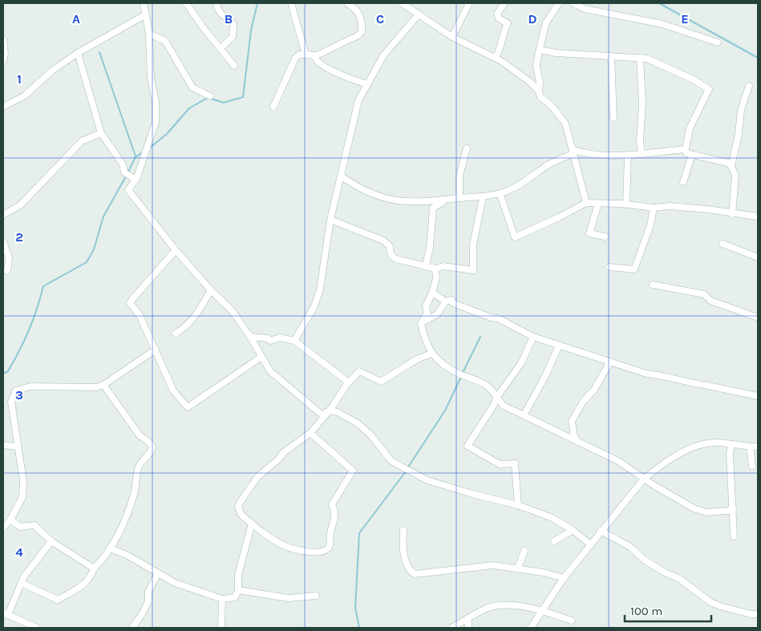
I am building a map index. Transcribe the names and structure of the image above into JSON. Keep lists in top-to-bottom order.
{
  "scale_bar": "100 m",
  "grid": {
    "columns": [
      "A",
      "B",
      "C",
      "D",
      "E"
    ],
    "rows": [
      "1",
      "2",
      "3",
      "4"
    ]
  }
}
